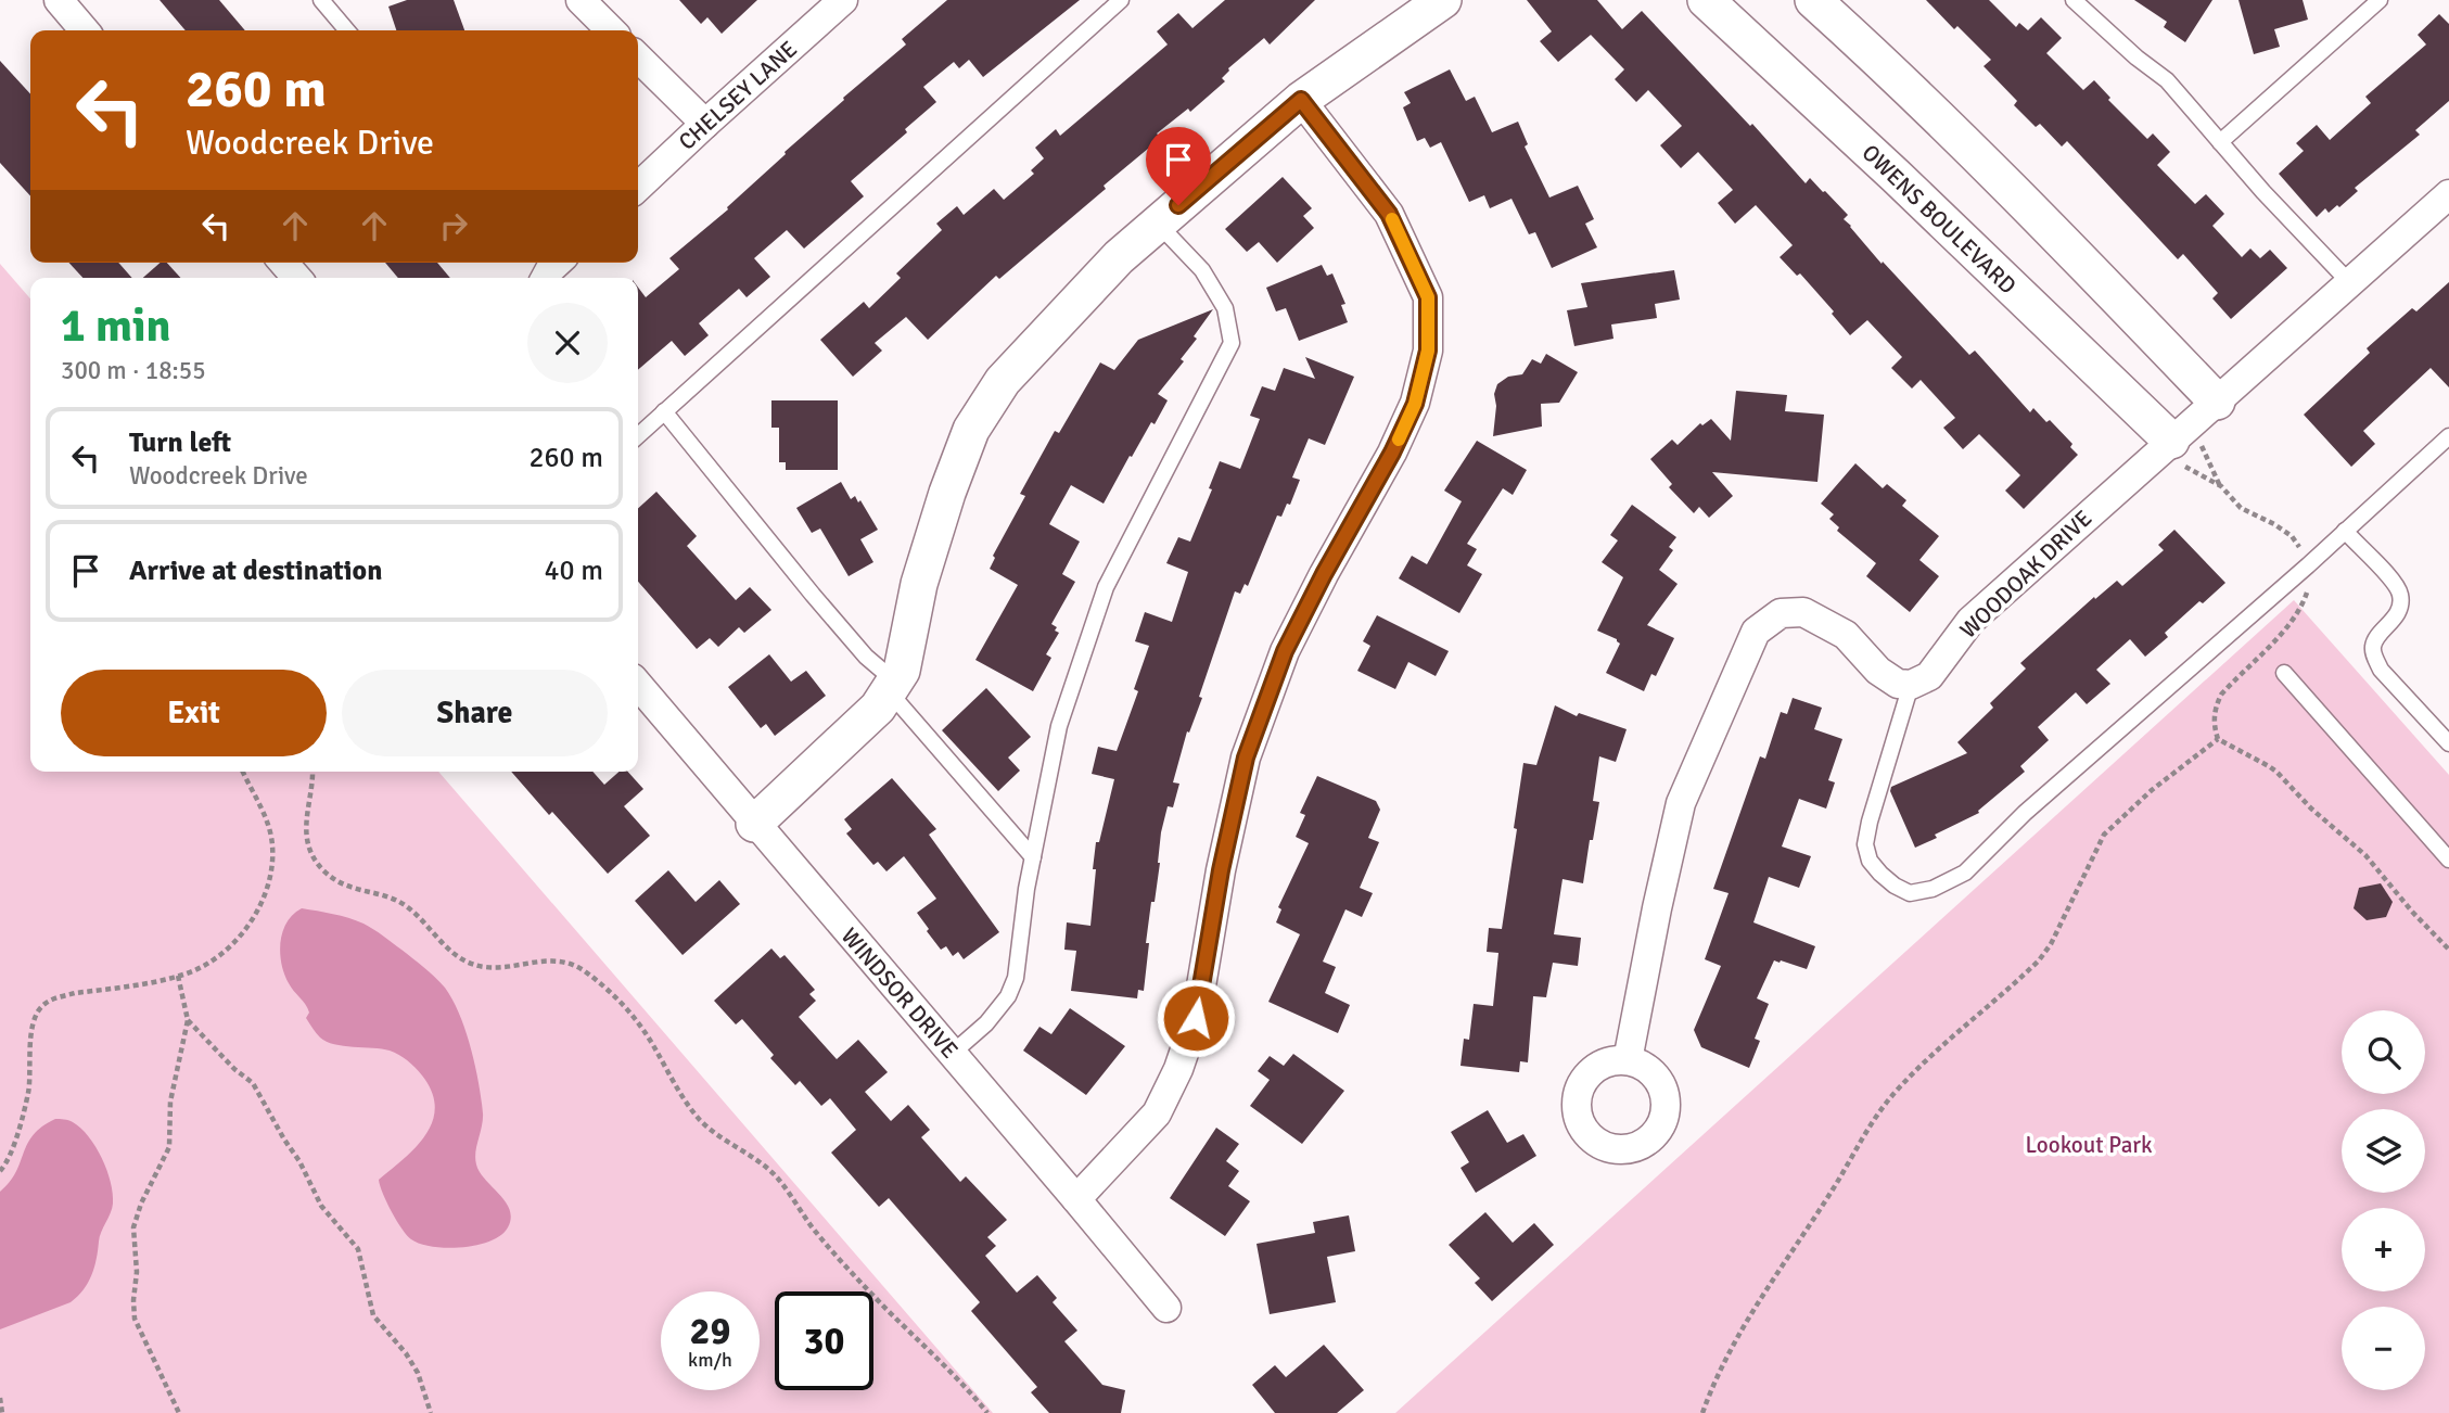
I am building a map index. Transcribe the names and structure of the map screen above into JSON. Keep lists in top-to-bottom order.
{
  "streets": {
    "street": [
      "CHELSEY LANE",
      "OWENS BOULEVARD",
      "WOODOAK DRIVE",
      "WINDSOR DRIVE"
    ]
  },
  "crossings": [
    ["OWENS BOULEVARD", "WOODOAK DRIVE"]
  ],
  "parks": ["Lookout Park"],
  "page": {
    "turn": ["260 m", "Woodcreek Drive"],
    "heading": ["1 min", "300 m · 18:55"],
    "list": [
      {
        "name": "Turn left",
        "note": "Woodcreek Drive",
        "value": "260 m"
      },
      {
        "name": "Arrive at destination",
        "value": "40 m"
      }
    ],
    "buttons": ["Exit", "Share"],
    "map_buttons": ["+", "−"],
    "speed": "29 km/h",
    "limit": "30"
  }
}
